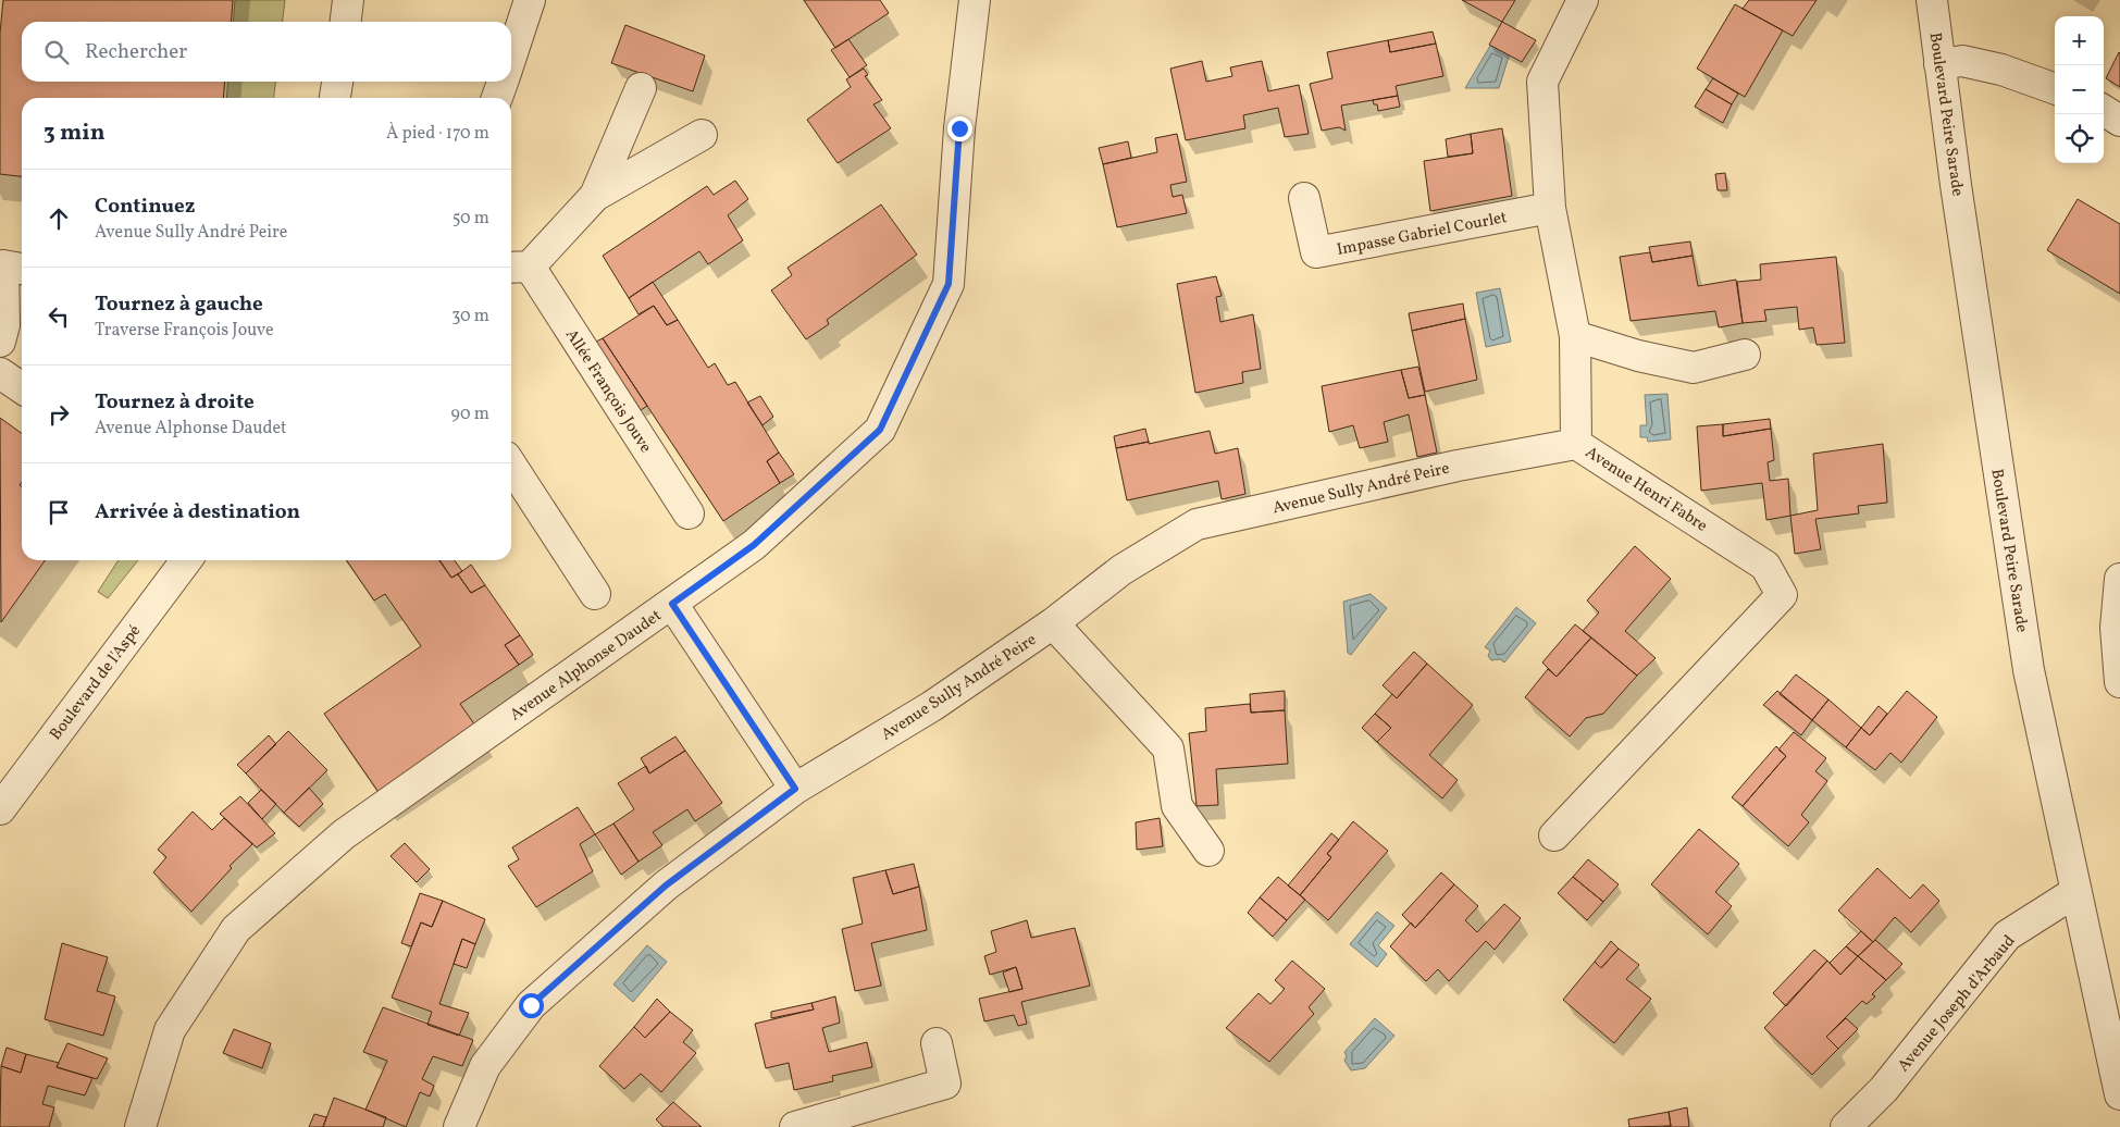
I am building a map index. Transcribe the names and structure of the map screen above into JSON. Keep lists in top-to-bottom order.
{
  "streets": {
    "street": [
      "Boulevard Peire Sarade",
      "Impasse Gabriel Courlet",
      "Allée François Jouve",
      "Avenue Sully André Peire",
      "Avenue Henri Fabre",
      "Avenue Alphonse Daudet",
      "Boulevard de l'Aspé",
      "Avenue Joseph d'Arbaud"
    ]
  },
  "crossings": [
    ["Boulevard Peire Sarade", "Avenue Joseph d'Arbaud"],
    ["Impasse Gabriel Courlet", "Avenue Henri Fabre"],
    ["Avenue Sully André Peire", "Avenue Henri Fabre"]
  ],
  "page": {
    "map_buttons": ["+", "−"],
    "search": "Rechercher",
    "heading": ["3 min", "À pied · 170 m"],
    "list": [
      ["Continuez", "Avenue Sully André Peire", "50 m"],
      ["Tournez à gauche", "Traverse François Jouve", "30 m"],
      ["Tournez à droite", "Avenue Alphonse Daudet", "90 m"],
      "Arrivée à destination"
    ]
  }
}
